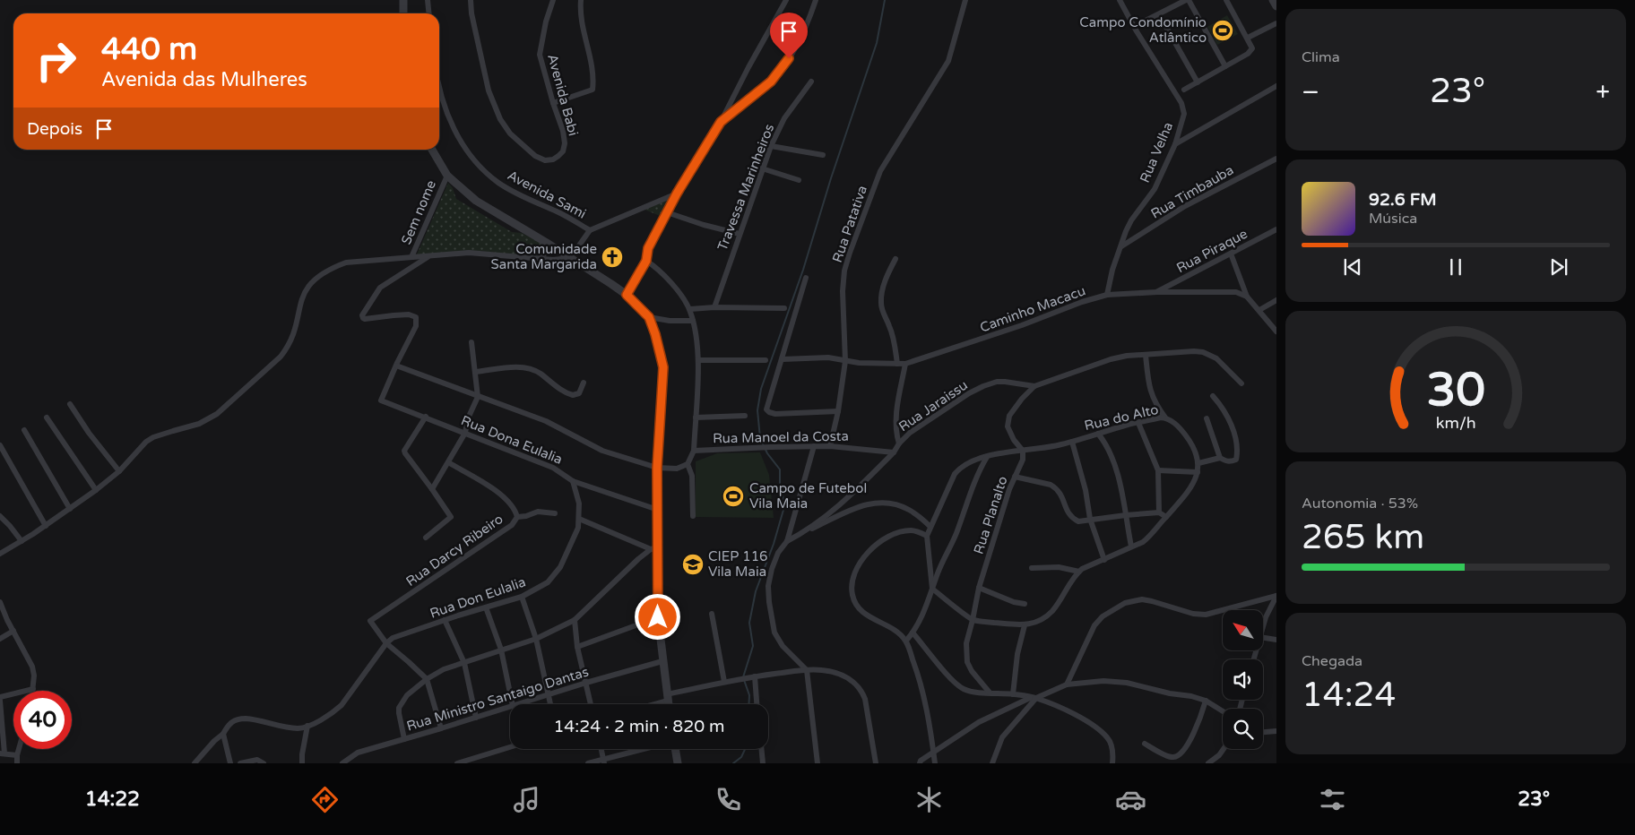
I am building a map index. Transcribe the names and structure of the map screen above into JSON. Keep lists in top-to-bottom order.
{
  "streets": {
    "street": [
      "Avenida Babi",
      "Rua Velha",
      "Travessa Marinheiros",
      "Rua Timbauba",
      "Avenida Sami",
      "Sem nome",
      "Rua Patativa",
      "Rua Piraque",
      "Caminho Macacu",
      "Rua Jaraissu",
      "Rua do Alto",
      "Rua Manoel da Costa",
      "Rua Dona Eulalia",
      "Rua Planalto",
      "Rua Darcy Ribeiro",
      "Rua Don Eulalia",
      "Rua Ministro Santaigo Dantas"
    ]
  },
  "crossings": [
    ["Rua Velha", "Rua Timbauba"],
    ["Rua Velha", "Caminho Macacu"],
    ["Rua Patativa", "Caminho Macacu"],
    ["Rua Patativa", "Rua Manoel da Costa"],
    ["Rua Piraque", "Caminho Macacu"],
    ["Caminho Macacu", "Rua Jaraissu"],
    ["Rua Jaraissu", "Rua Manoel da Costa"],
    ["Rua do Alto", "Rua Planalto"],
    ["Rua Dona Eulalia", "Rua Don Eulalia"],
    ["Rua Darcy Ribeiro", "Rua Don Eulalia"]
  ],
  "places": {
    "sports": ["Campo Condomínio Atlântico", "Campo de Futebol Vila Maia"],
    "church": ["Comunidade Santa Margarida"],
    "school or university": ["CIEP 116 Vila Maia"]
  },
  "north": "top left",
  "page": {
    "tile": [
      "Clima",
      ["Autonomia · 53%", "265 km"],
      ["Chegada", "14:24"]
    ],
    "turn": ["440 m", "Avenida das Mulheres"],
    "heat": ["−", "23°", "+"],
    "then": "Depois",
    "song": ["92.6 FM", "Música"],
    "limit": "40",
    "trip": "14:24 · 2 min · 820 m",
    "tabs": ["14:22", "23°"],
    "gauge": ["30", "km/h"]
  }
}
